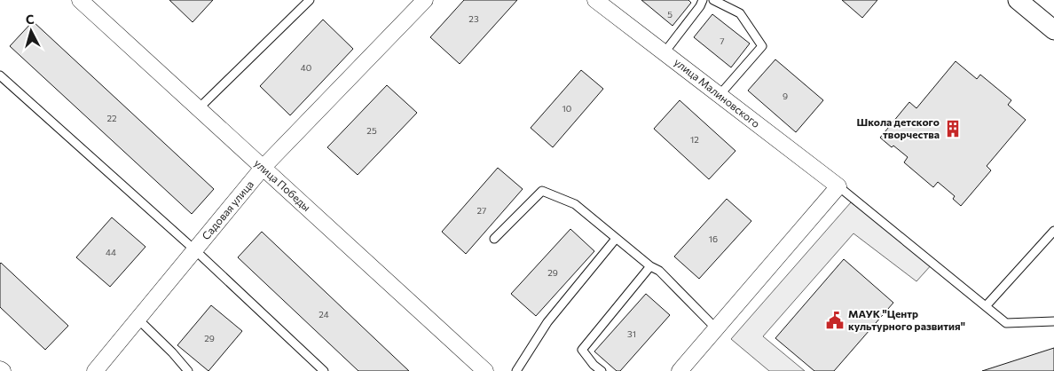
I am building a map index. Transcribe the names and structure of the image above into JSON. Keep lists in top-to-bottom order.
{
  "streets": {
    "street": ["улица Малиновского", "улица Победы", "Садовая улица"]
  },
  "crossings": [
    ["улица Победы", "Садовая улица"]
  ],
  "places": {
    "building": ["Школа детского творчества"],
    "public building": ["МАУК \"Центр культурного развития\""]
  },
  "house_numbers": [
    "5",
    "23",
    "7",
    "40",
    "9",
    "10",
    "22",
    "25",
    "12",
    "27",
    "16",
    "44",
    "29",
    "24",
    "31",
    "29"
  ],
  "north": "top"
}
